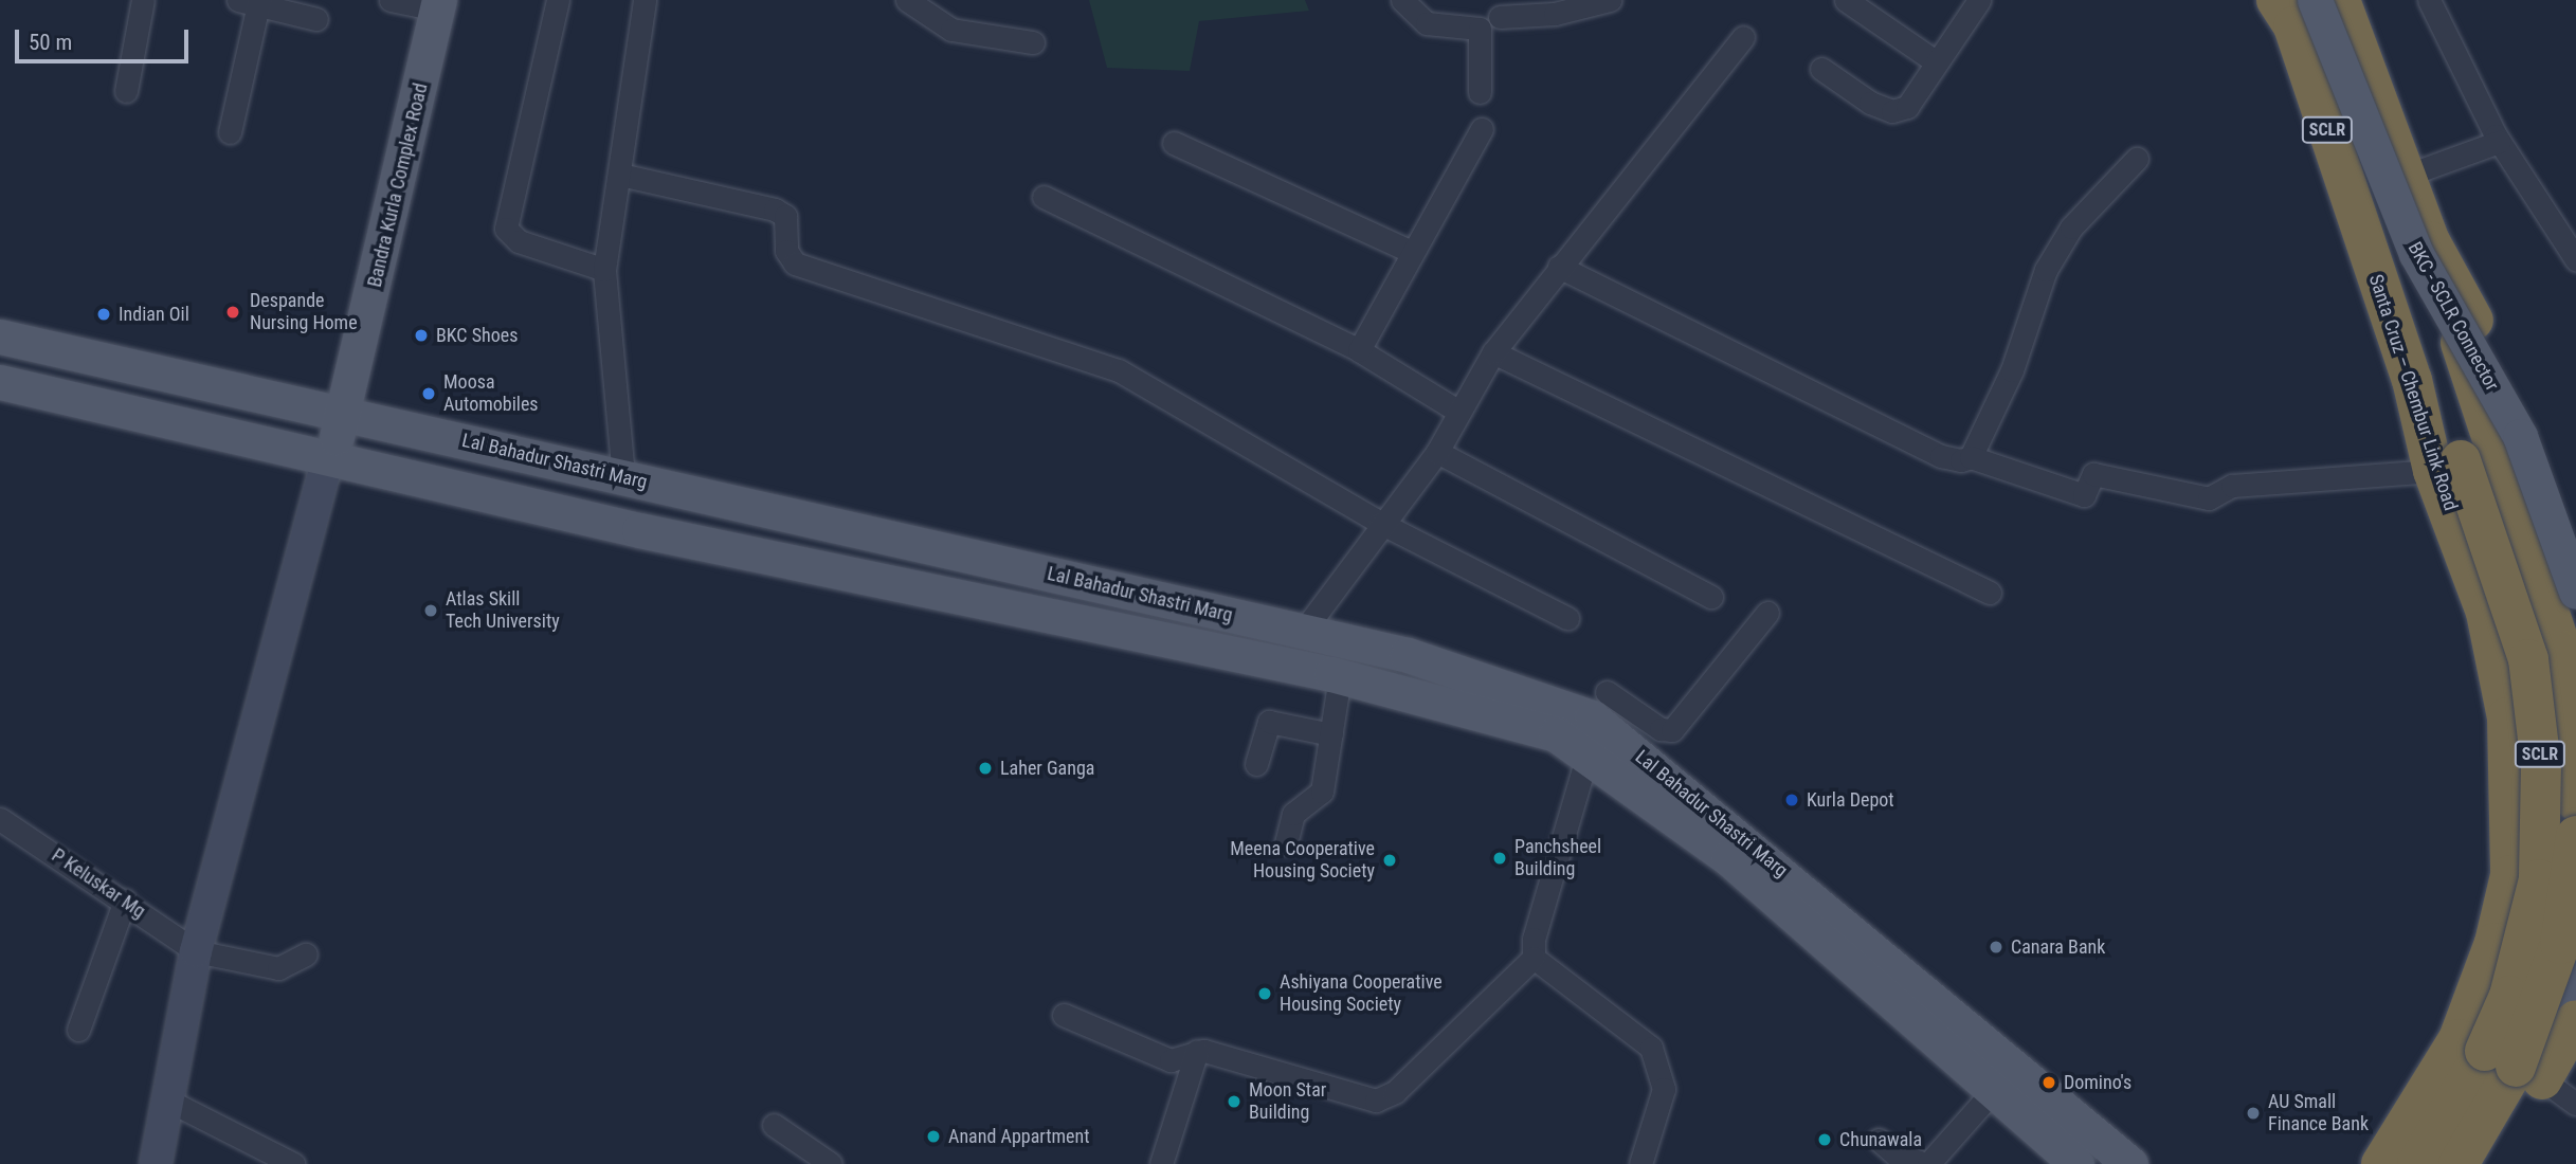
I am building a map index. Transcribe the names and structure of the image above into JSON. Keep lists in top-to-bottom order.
{
  "streets": {
    "highway": ["SCLR", "Santa Cruz – Chembur Link Road"],
    "main road": ["Bandra Kurla Complex Road", "BKC - SCLR Connector", "Lal Bahadur Shastri Marg"],
    "street": ["P Keluskar Mg"]
  },
  "crossings": [
    ["SCLR", "Santa Cruz – Chembur Link Road"],
    ["Bandra Kurla Complex Road", "Lal Bahadur Shastri Marg"],
    ["BKC - SCLR Connector", "Santa Cruz – Chembur Link Road"]
  ],
  "places": [
    "Despande Nursing Home",
    "Indian Oil",
    "BKC Shoes",
    "Moosa Automobiles",
    "Atlas Skill Tech University",
    "Laher Ganga",
    "Kurla Depot",
    "Panchsheel Building",
    "Meena Cooperative Housing Society",
    "Canara Bank",
    "Ashiyana Cooperative Housing Society",
    "Domino's",
    "Moon Star Building",
    "AU Small Finance Bank",
    "Anand Appartment",
    "Chunawala"
  ],
  "scale_bar": "50 m"
}
